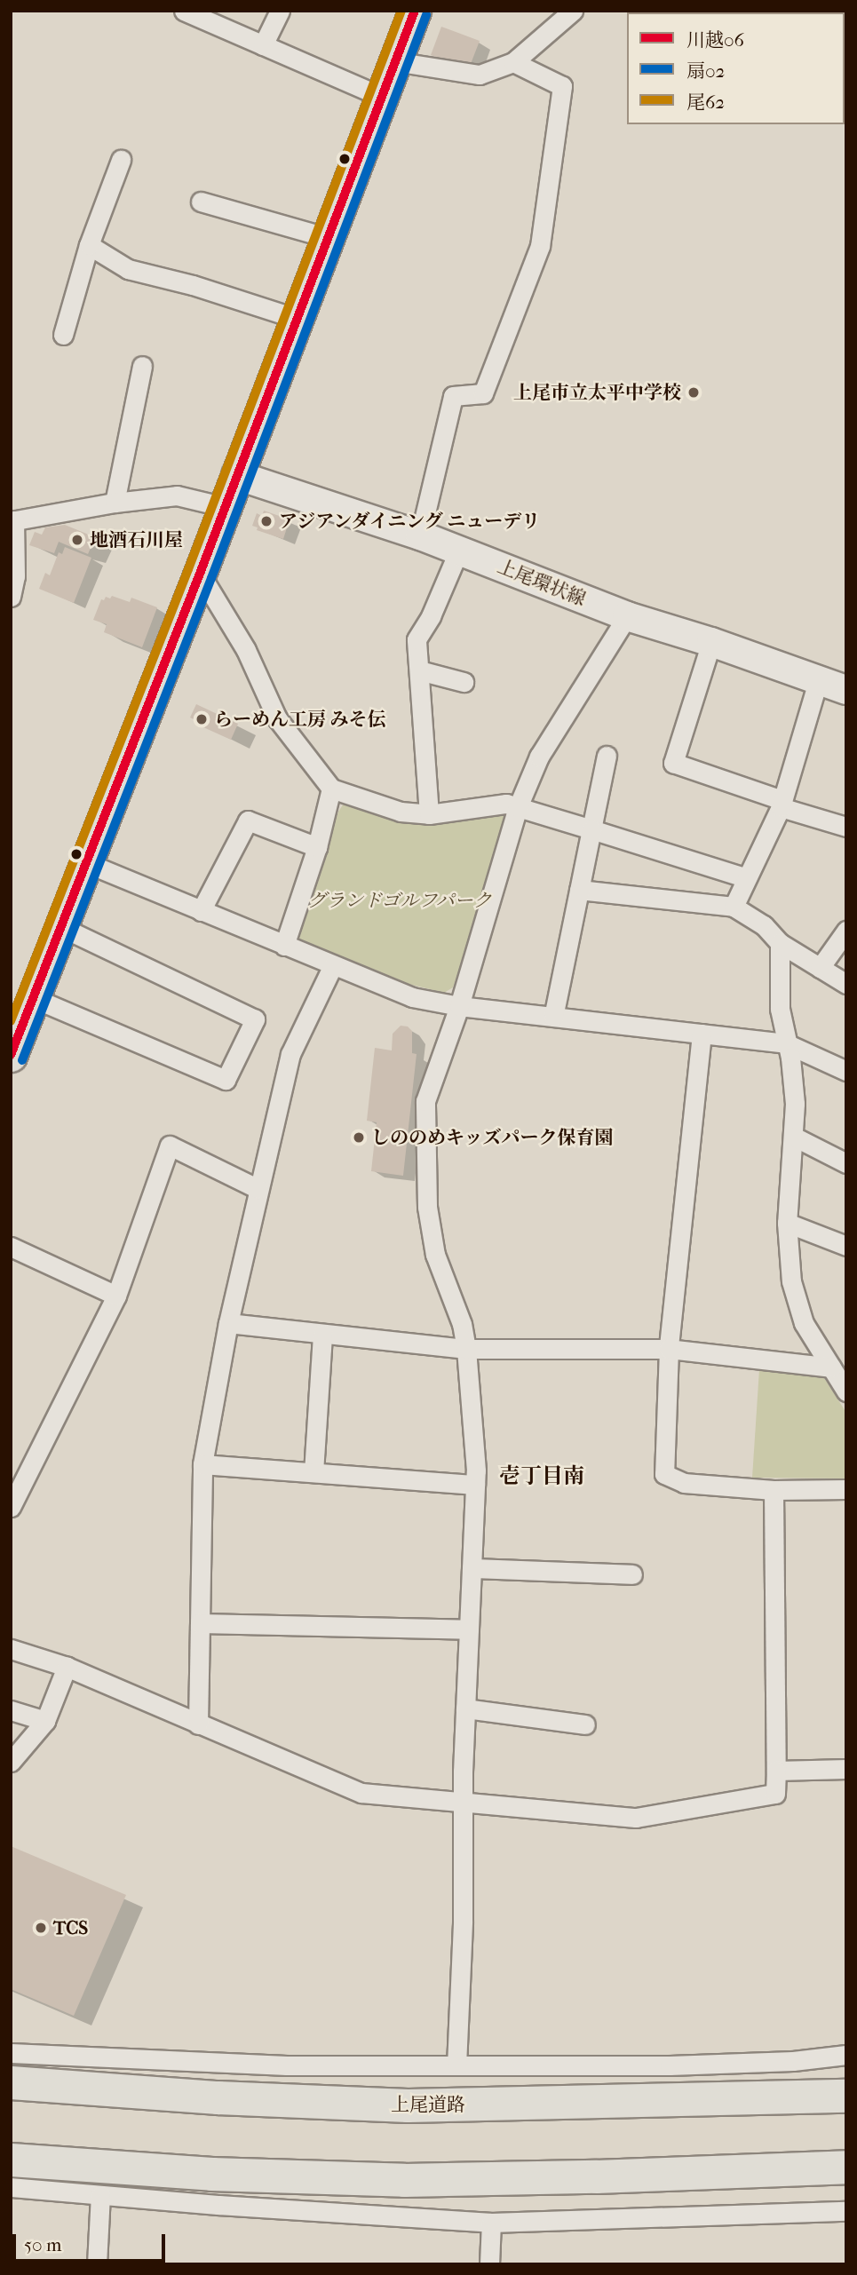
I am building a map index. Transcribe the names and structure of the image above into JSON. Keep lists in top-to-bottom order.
{
  "streets": {
    "highway": ["上尾道路"],
    "main road": ["上尾環状線"]
  },
  "districts": ["壱丁目南"],
  "parks": ["グランドゴルフパーク"],
  "places": [
    "上尾市立太平中学校",
    "アジアンダイニング ニューデリ",
    "地酒石川屋",
    "らーめん工房 みそ伝",
    "しののめキッズパーク保育園",
    "TCS"
  ],
  "lines": ["transit line 川越06", "transit line 尾62", "transit line 扇02"],
  "legend": ["川越06", "扇02", "尾62"],
  "scale_bar": "50 m"
}
